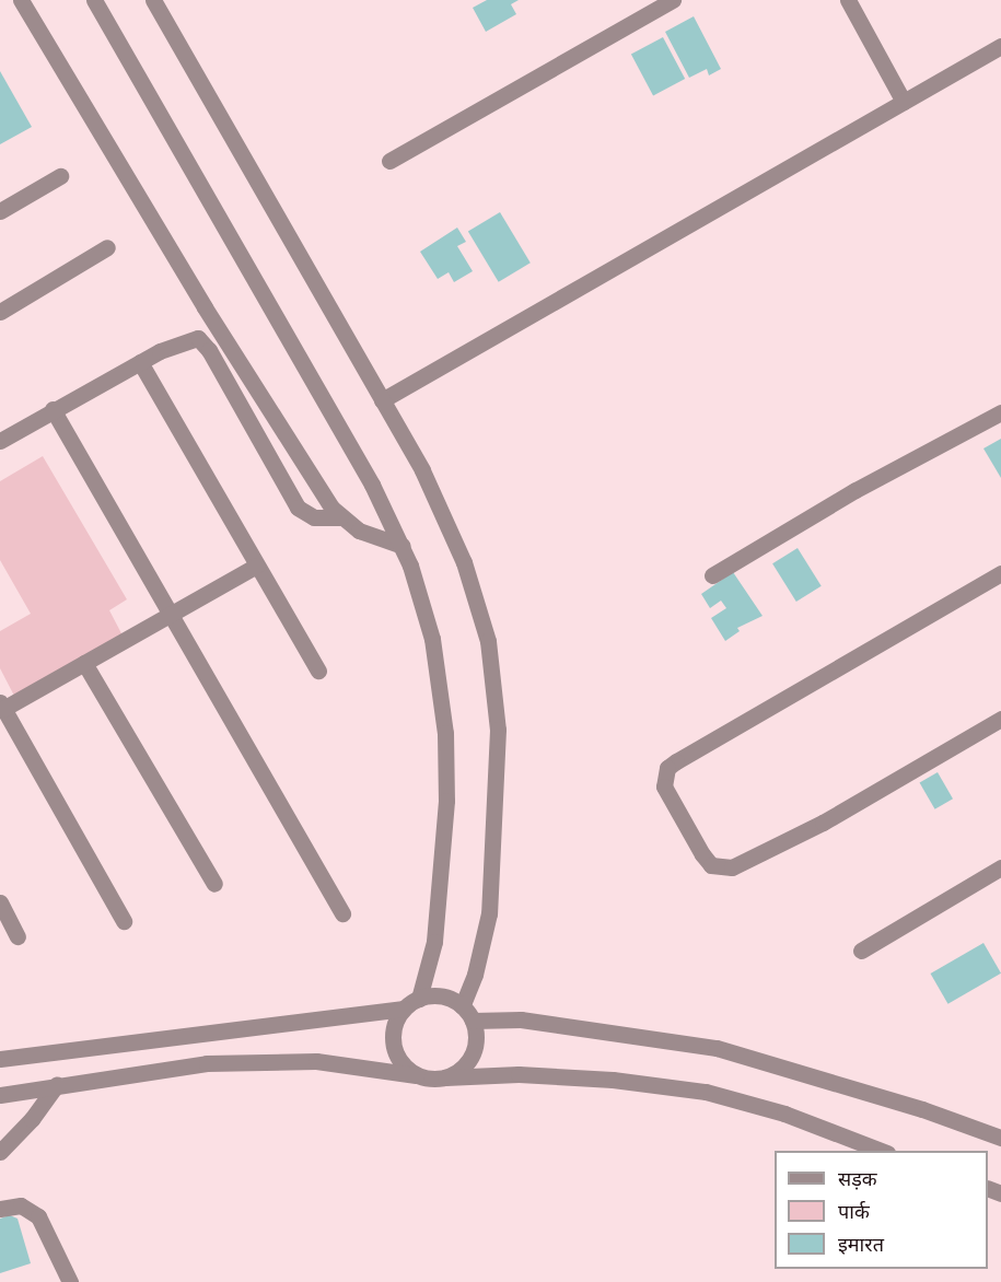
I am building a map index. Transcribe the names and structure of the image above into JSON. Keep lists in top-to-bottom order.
{
  "legend": ["सड़क", "पार्क", "इमारत"]
}
